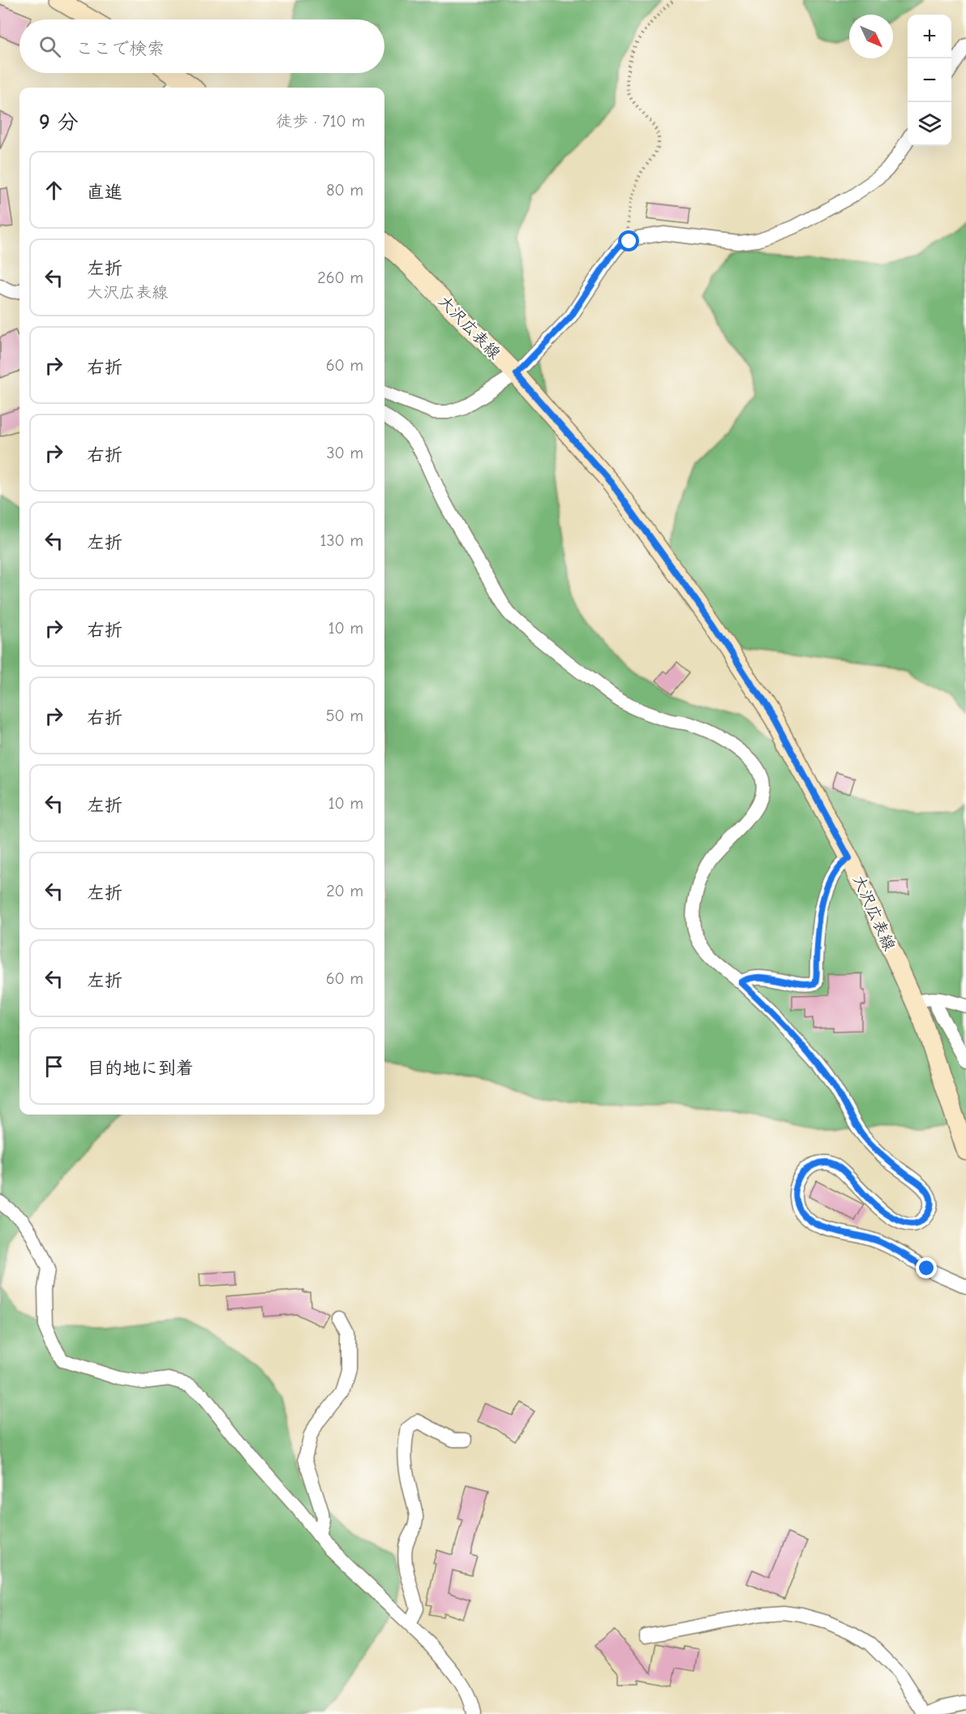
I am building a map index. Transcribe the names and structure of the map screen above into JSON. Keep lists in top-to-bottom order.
{
  "streets": {
    "main road": ["大沢広表線"]
  },
  "north": "bottom right",
  "page": {
    "map_buttons": ["+", "−"],
    "search": "ここで検索",
    "heading": ["9 分", "徒歩 · 710 m"],
    "list": [
      ["直進", "80 m"],
      ["左折", "大沢広表線", "260 m"],
      ["右折", "60 m"],
      ["右折", "30 m"],
      ["左折", "130 m"],
      ["右折", "10 m"],
      ["右折", "50 m"],
      ["左折", "10 m"],
      ["左折", "20 m"],
      ["左折", "60 m"],
      "目的地に到着"
    ]
  }
}
